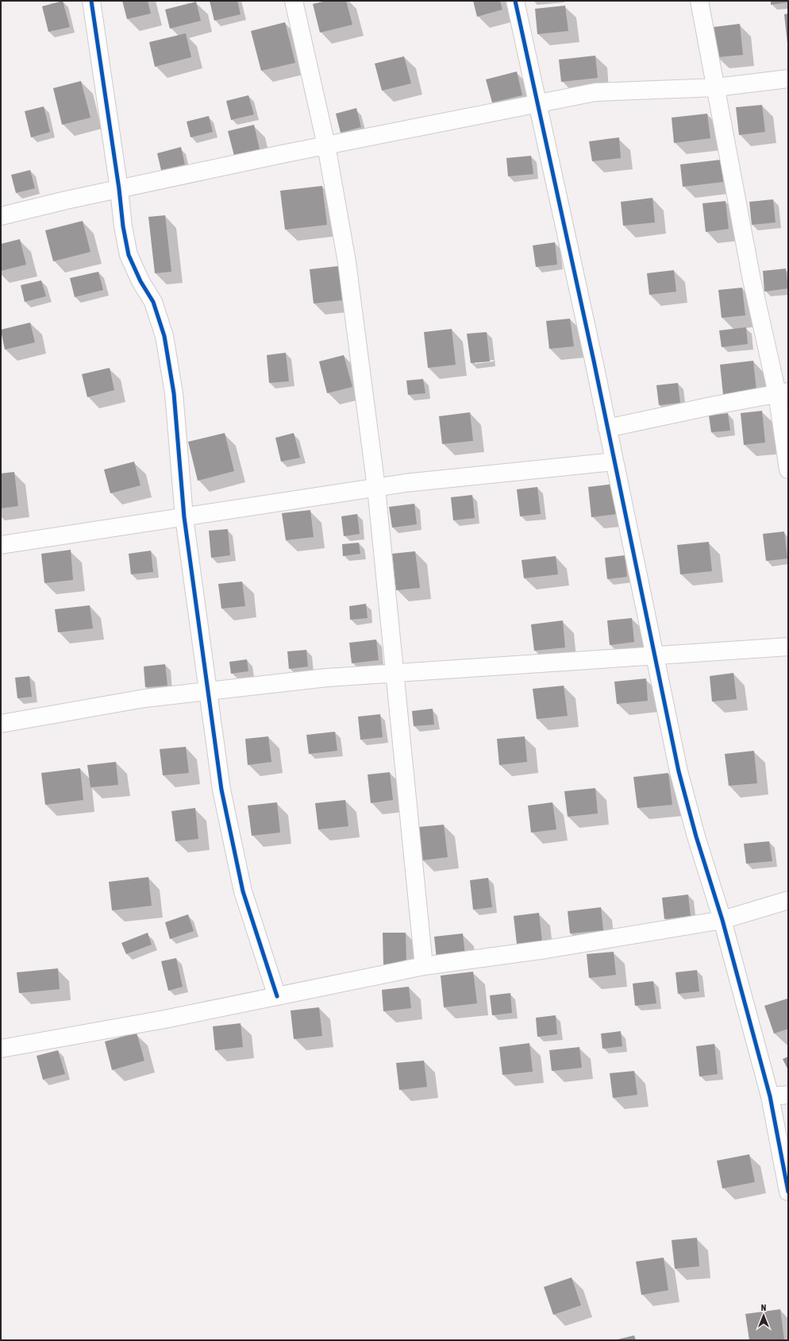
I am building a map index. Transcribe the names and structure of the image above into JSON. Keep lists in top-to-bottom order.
{
  "north": "top"
}
